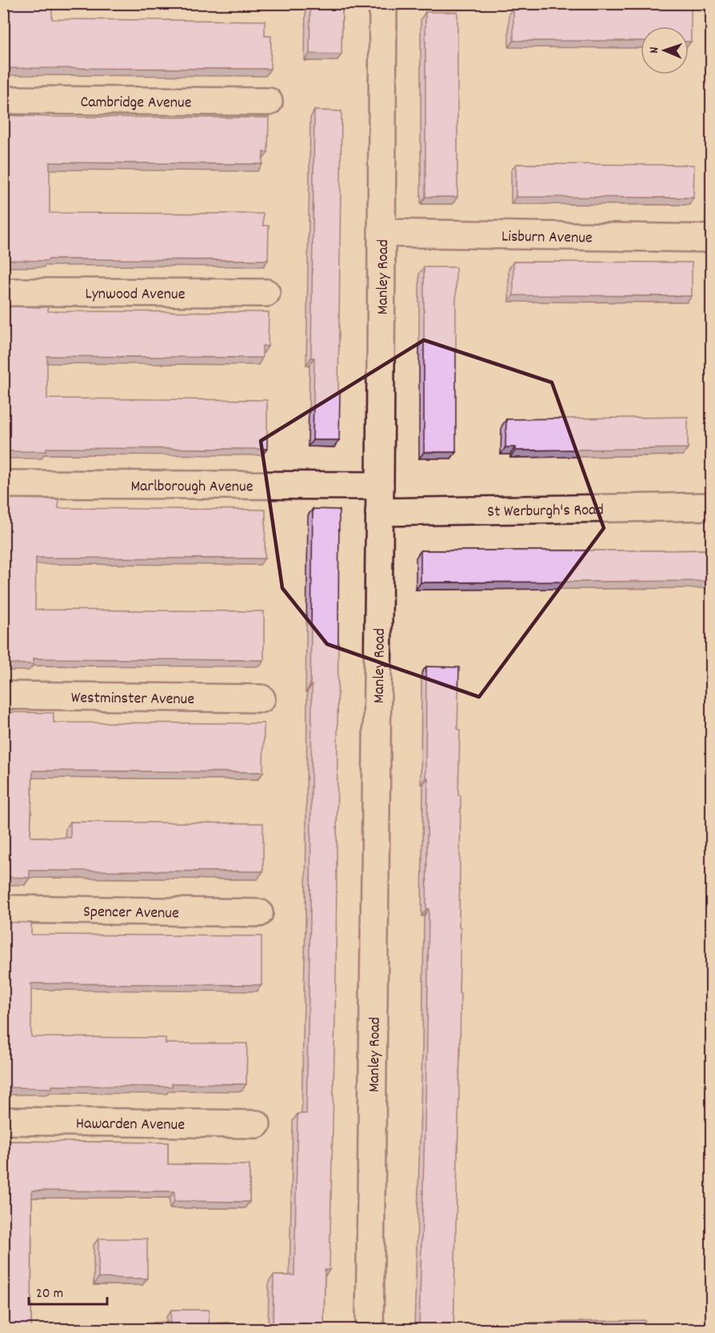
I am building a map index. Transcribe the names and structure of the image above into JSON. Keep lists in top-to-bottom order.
{
  "streets": {
    "street": [
      "Cambridge Avenue",
      "Lisburn Avenue",
      "Manley Road",
      "Lynwood Avenue",
      "Marlborough Avenue",
      "St Werburgh's Road",
      "Westminster Avenue",
      "Spencer Avenue",
      "Hawarden Avenue"
    ]
  },
  "crossings": [
    ["Lisburn Avenue", "Manley Road"],
    ["Manley Road", "Marlborough Avenue"],
    ["Manley Road", "St Werburgh's Road"]
  ],
  "scale_bar": "20 m",
  "north": "left"
}
